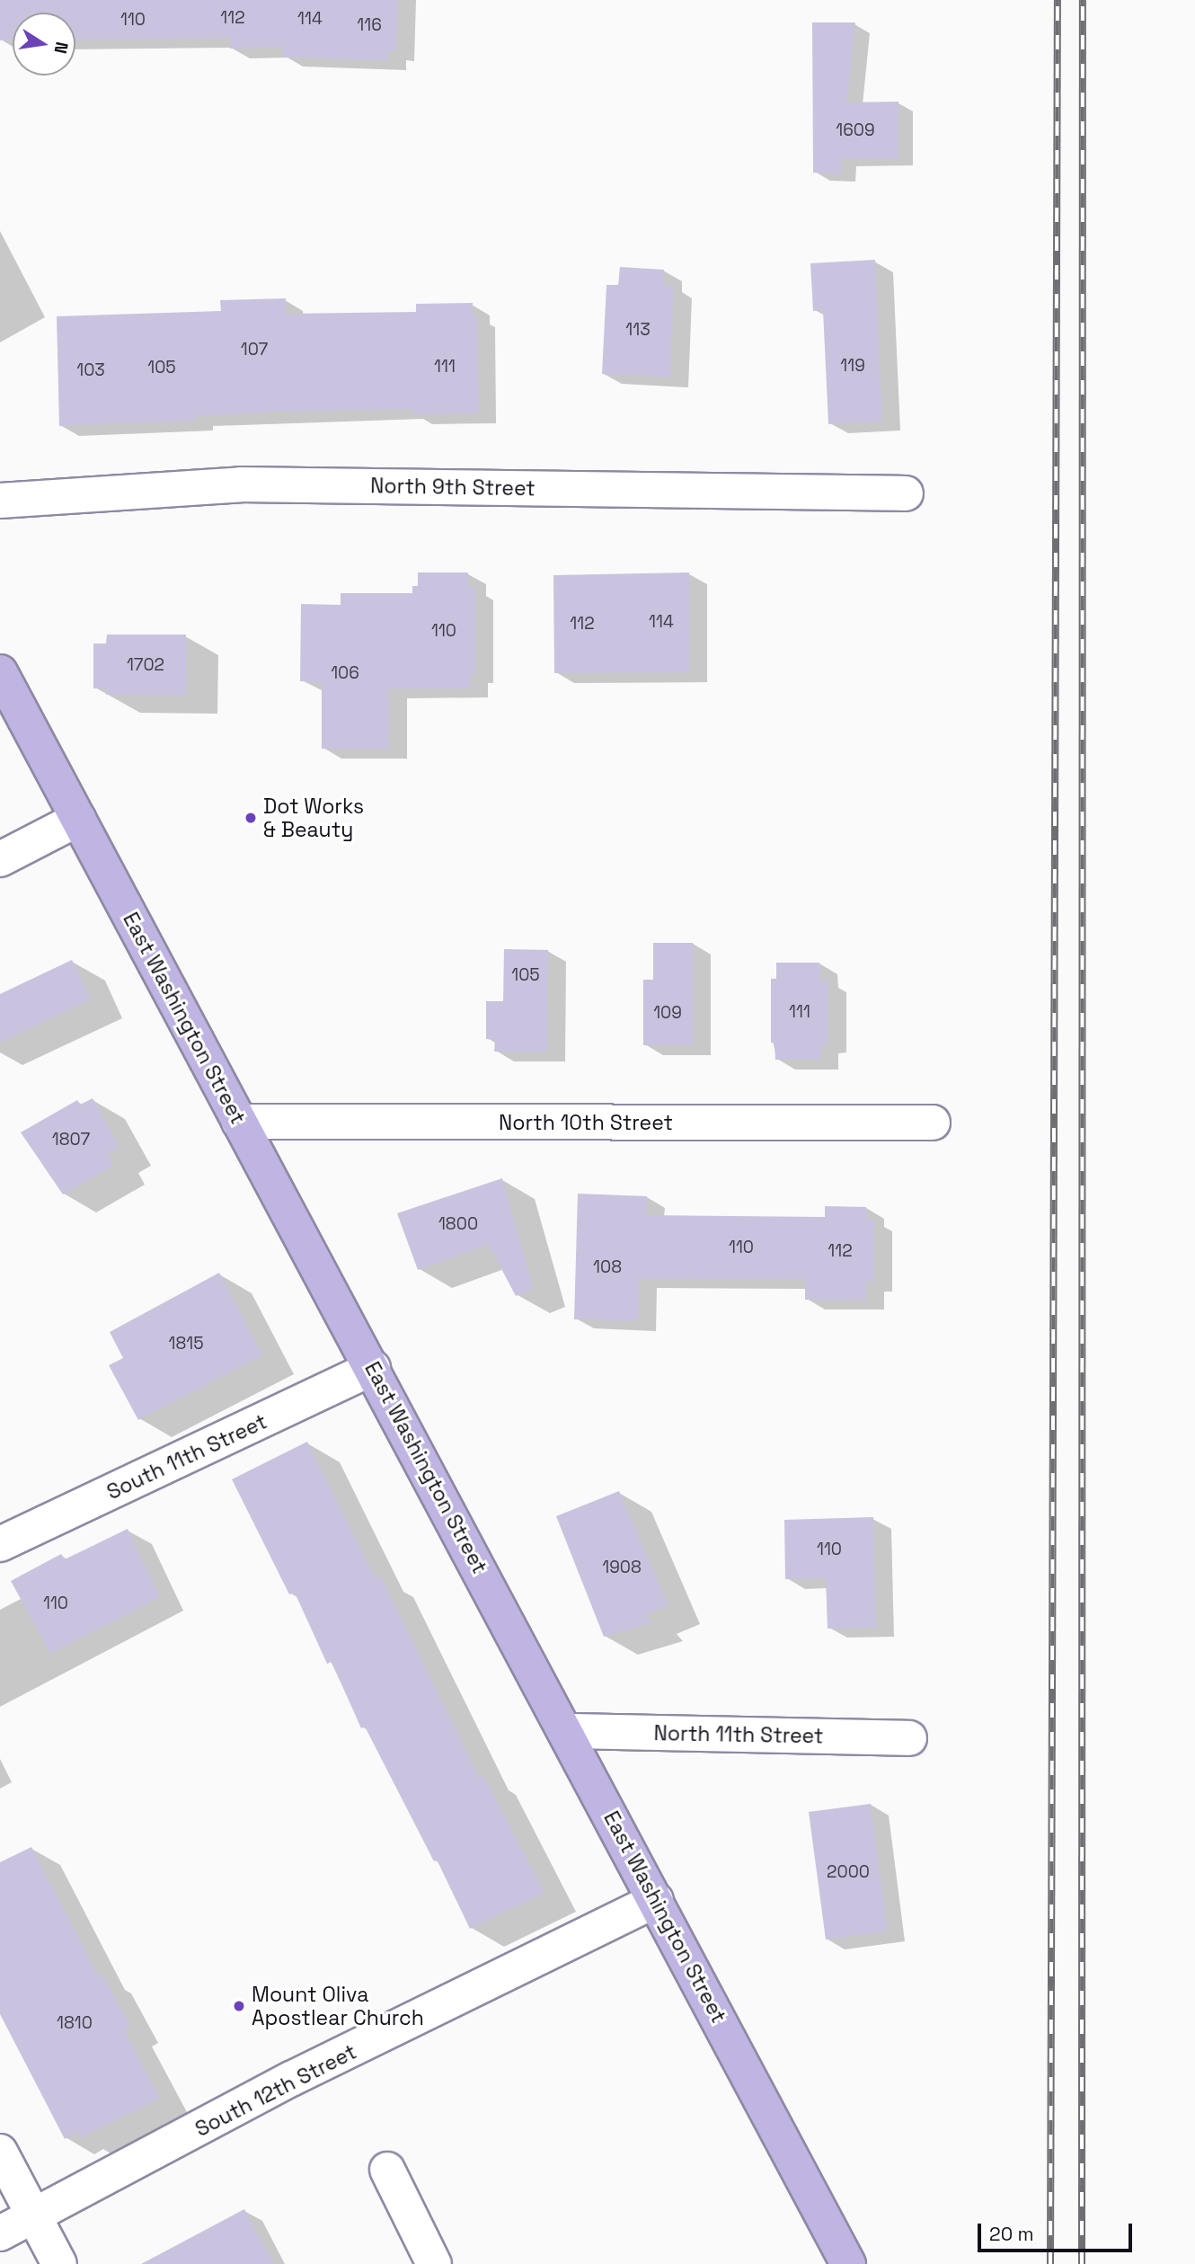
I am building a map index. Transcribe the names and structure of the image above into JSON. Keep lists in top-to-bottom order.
{
  "streets": {
    "main road": ["East Washington Street"],
    "street": [
      "North 9th Street",
      "North 10th Street",
      "South 11th Street",
      "North 11th Street",
      "South 12th Street"
    ]
  },
  "crossings": [
    ["East Washington Street", "North 10th Street"],
    ["East Washington Street", "South 11th Street"],
    ["East Washington Street", "North 11th Street"],
    ["East Washington Street", "South 12th Street"]
  ],
  "places": ["Dot Works & Beauty", "Mount Oliva Apostlear Church"],
  "house_numbers": [
    "112",
    "114",
    "110",
    "116",
    "1609",
    "113",
    "107",
    "119",
    "111",
    "105",
    "103",
    "114",
    "112",
    "110",
    "1702",
    "106",
    "105",
    "111",
    "109",
    "1807",
    "1800",
    "110",
    "112",
    "108",
    "1815",
    "110",
    "1908",
    "110",
    "2000",
    "1810"
  ],
  "scale_bar": "20 m",
  "north": "right"
}
